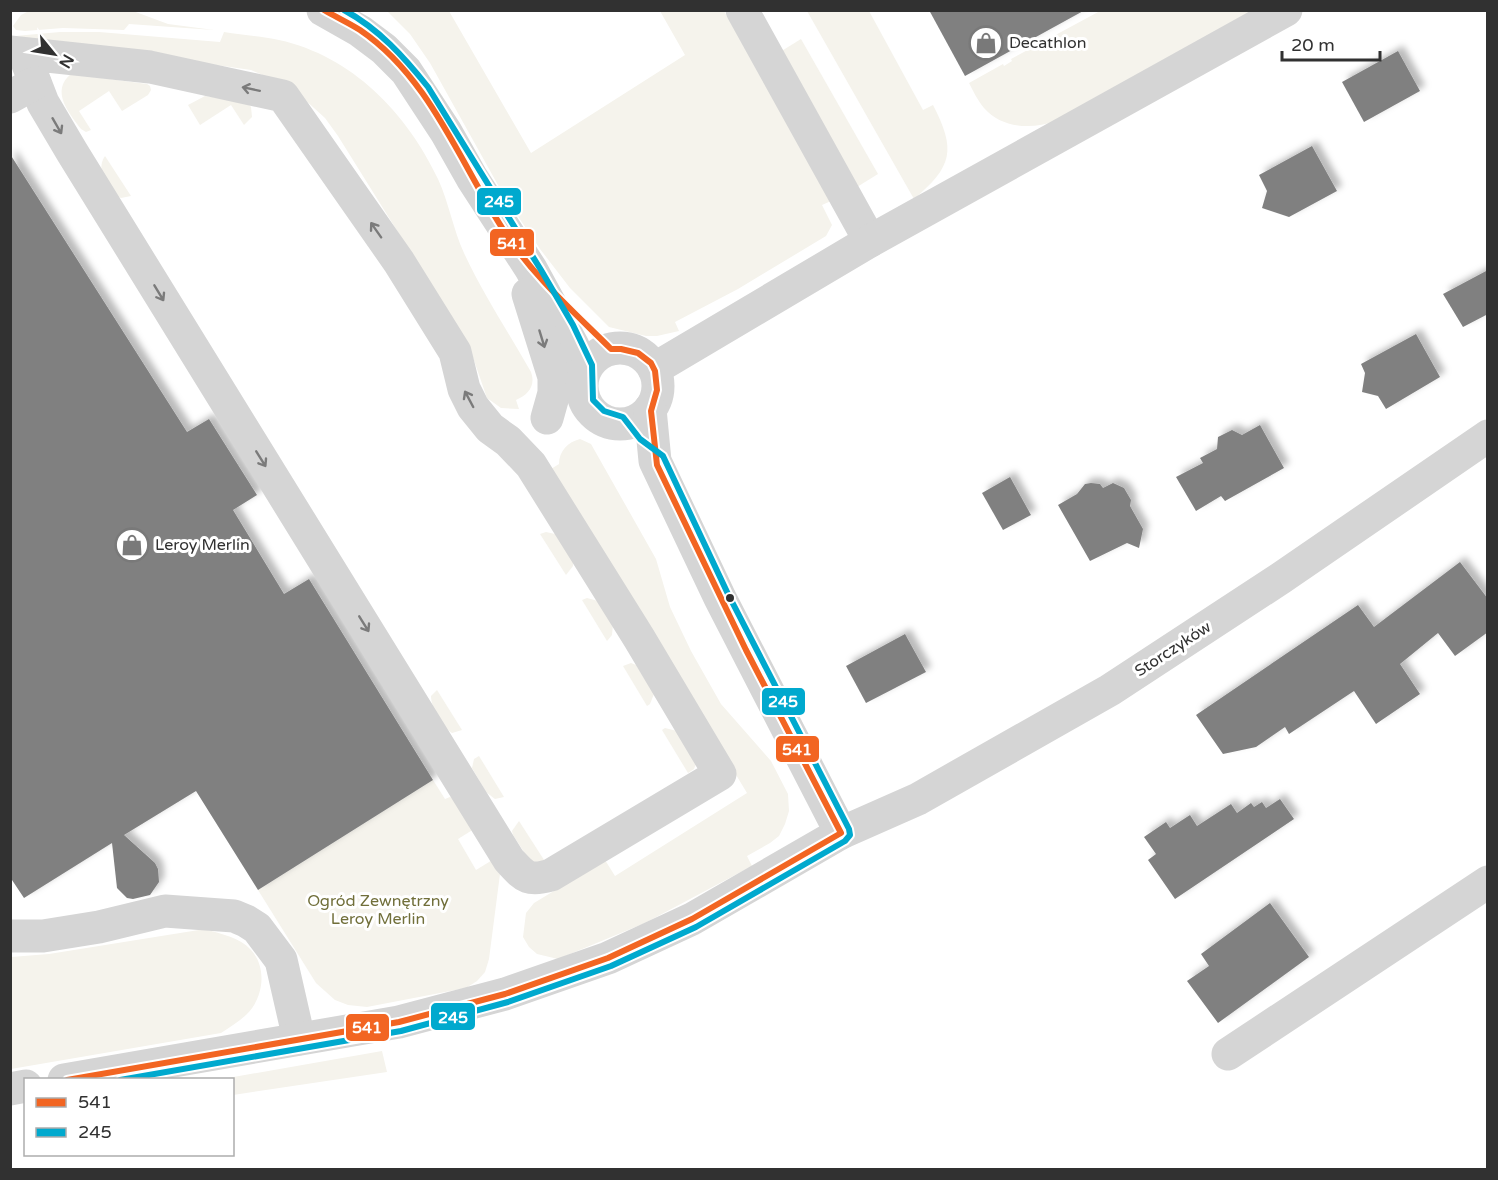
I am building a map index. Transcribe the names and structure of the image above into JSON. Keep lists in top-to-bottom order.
{
  "streets": {
    "street": ["Storczyków"]
  },
  "parks": ["Ogród Zewnętrzny Leroy Merlin"],
  "places": {
    "shop": ["Decathlon", "Leroy Merlin"]
  },
  "lines": ["transit line 541", "transit line 245"],
  "legend": ["541", "245"],
  "scale_bar": "20 m",
  "north": "bottom right"
}
